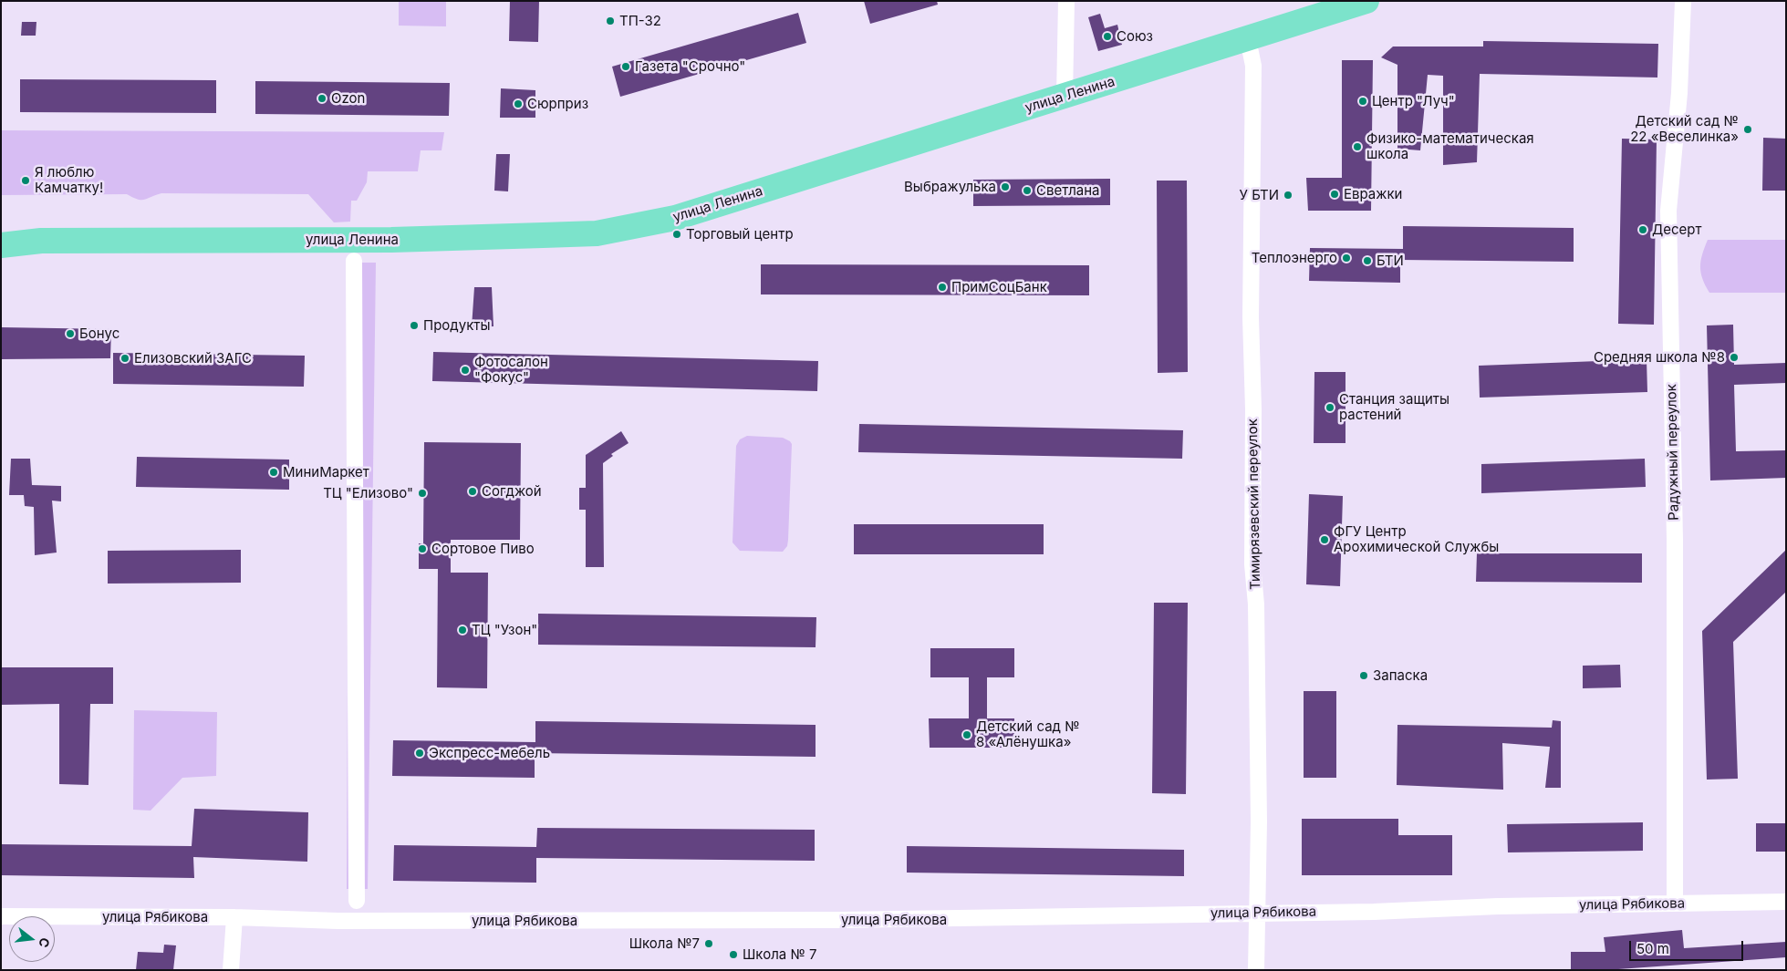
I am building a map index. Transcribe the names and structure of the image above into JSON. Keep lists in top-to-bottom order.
{
  "streets": {
    "main road": ["улица Ленина"],
    "street": ["Радужный переулок", "Тимирязевский переулок", "улица Рябикова"]
  },
  "crossings": [
    ["улица Ленина", "Тимирязевский переулок"],
    ["Радужный переулок", "улица Рябикова"],
    ["Тимирязевский переулок", "улица Рябикова"]
  ],
  "places": [
    "ТП-32",
    "Союз",
    "Газета \"Срочно\"",
    "Ozon",
    "Центр \"Луч\"",
    "Сюрприз",
    "Детский сад № 22 «Веселинка»",
    "Физико-математическая школа",
    "Я люблю Камчатку!",
    "Выбражулька",
    "Светлана",
    "Евражки",
    "У БТИ",
    "Десерт",
    "Торговый центр",
    "Теплоэнерго",
    "БТИ",
    "ПримСоцБанк",
    "Продукты",
    "Бонус",
    "Средняя школа №8",
    "Елизовский ЗАГС",
    "Фотосалон \"Фокус\"",
    "Станция защиты растений",
    "МиниМаркет",
    "Согджой",
    "ТЦ \"Елизово\"",
    "ФГУ Центр Арохимической Службы",
    "Сортовое Пиво",
    "ТЦ \"Узон\"",
    "Запаска",
    "Детский сад № 8 «Алёнушка»",
    "Экспресс-мебель",
    "Школа №7",
    "Школа № 7"
  ],
  "scale_bar": "50 m",
  "north": "right"
}
